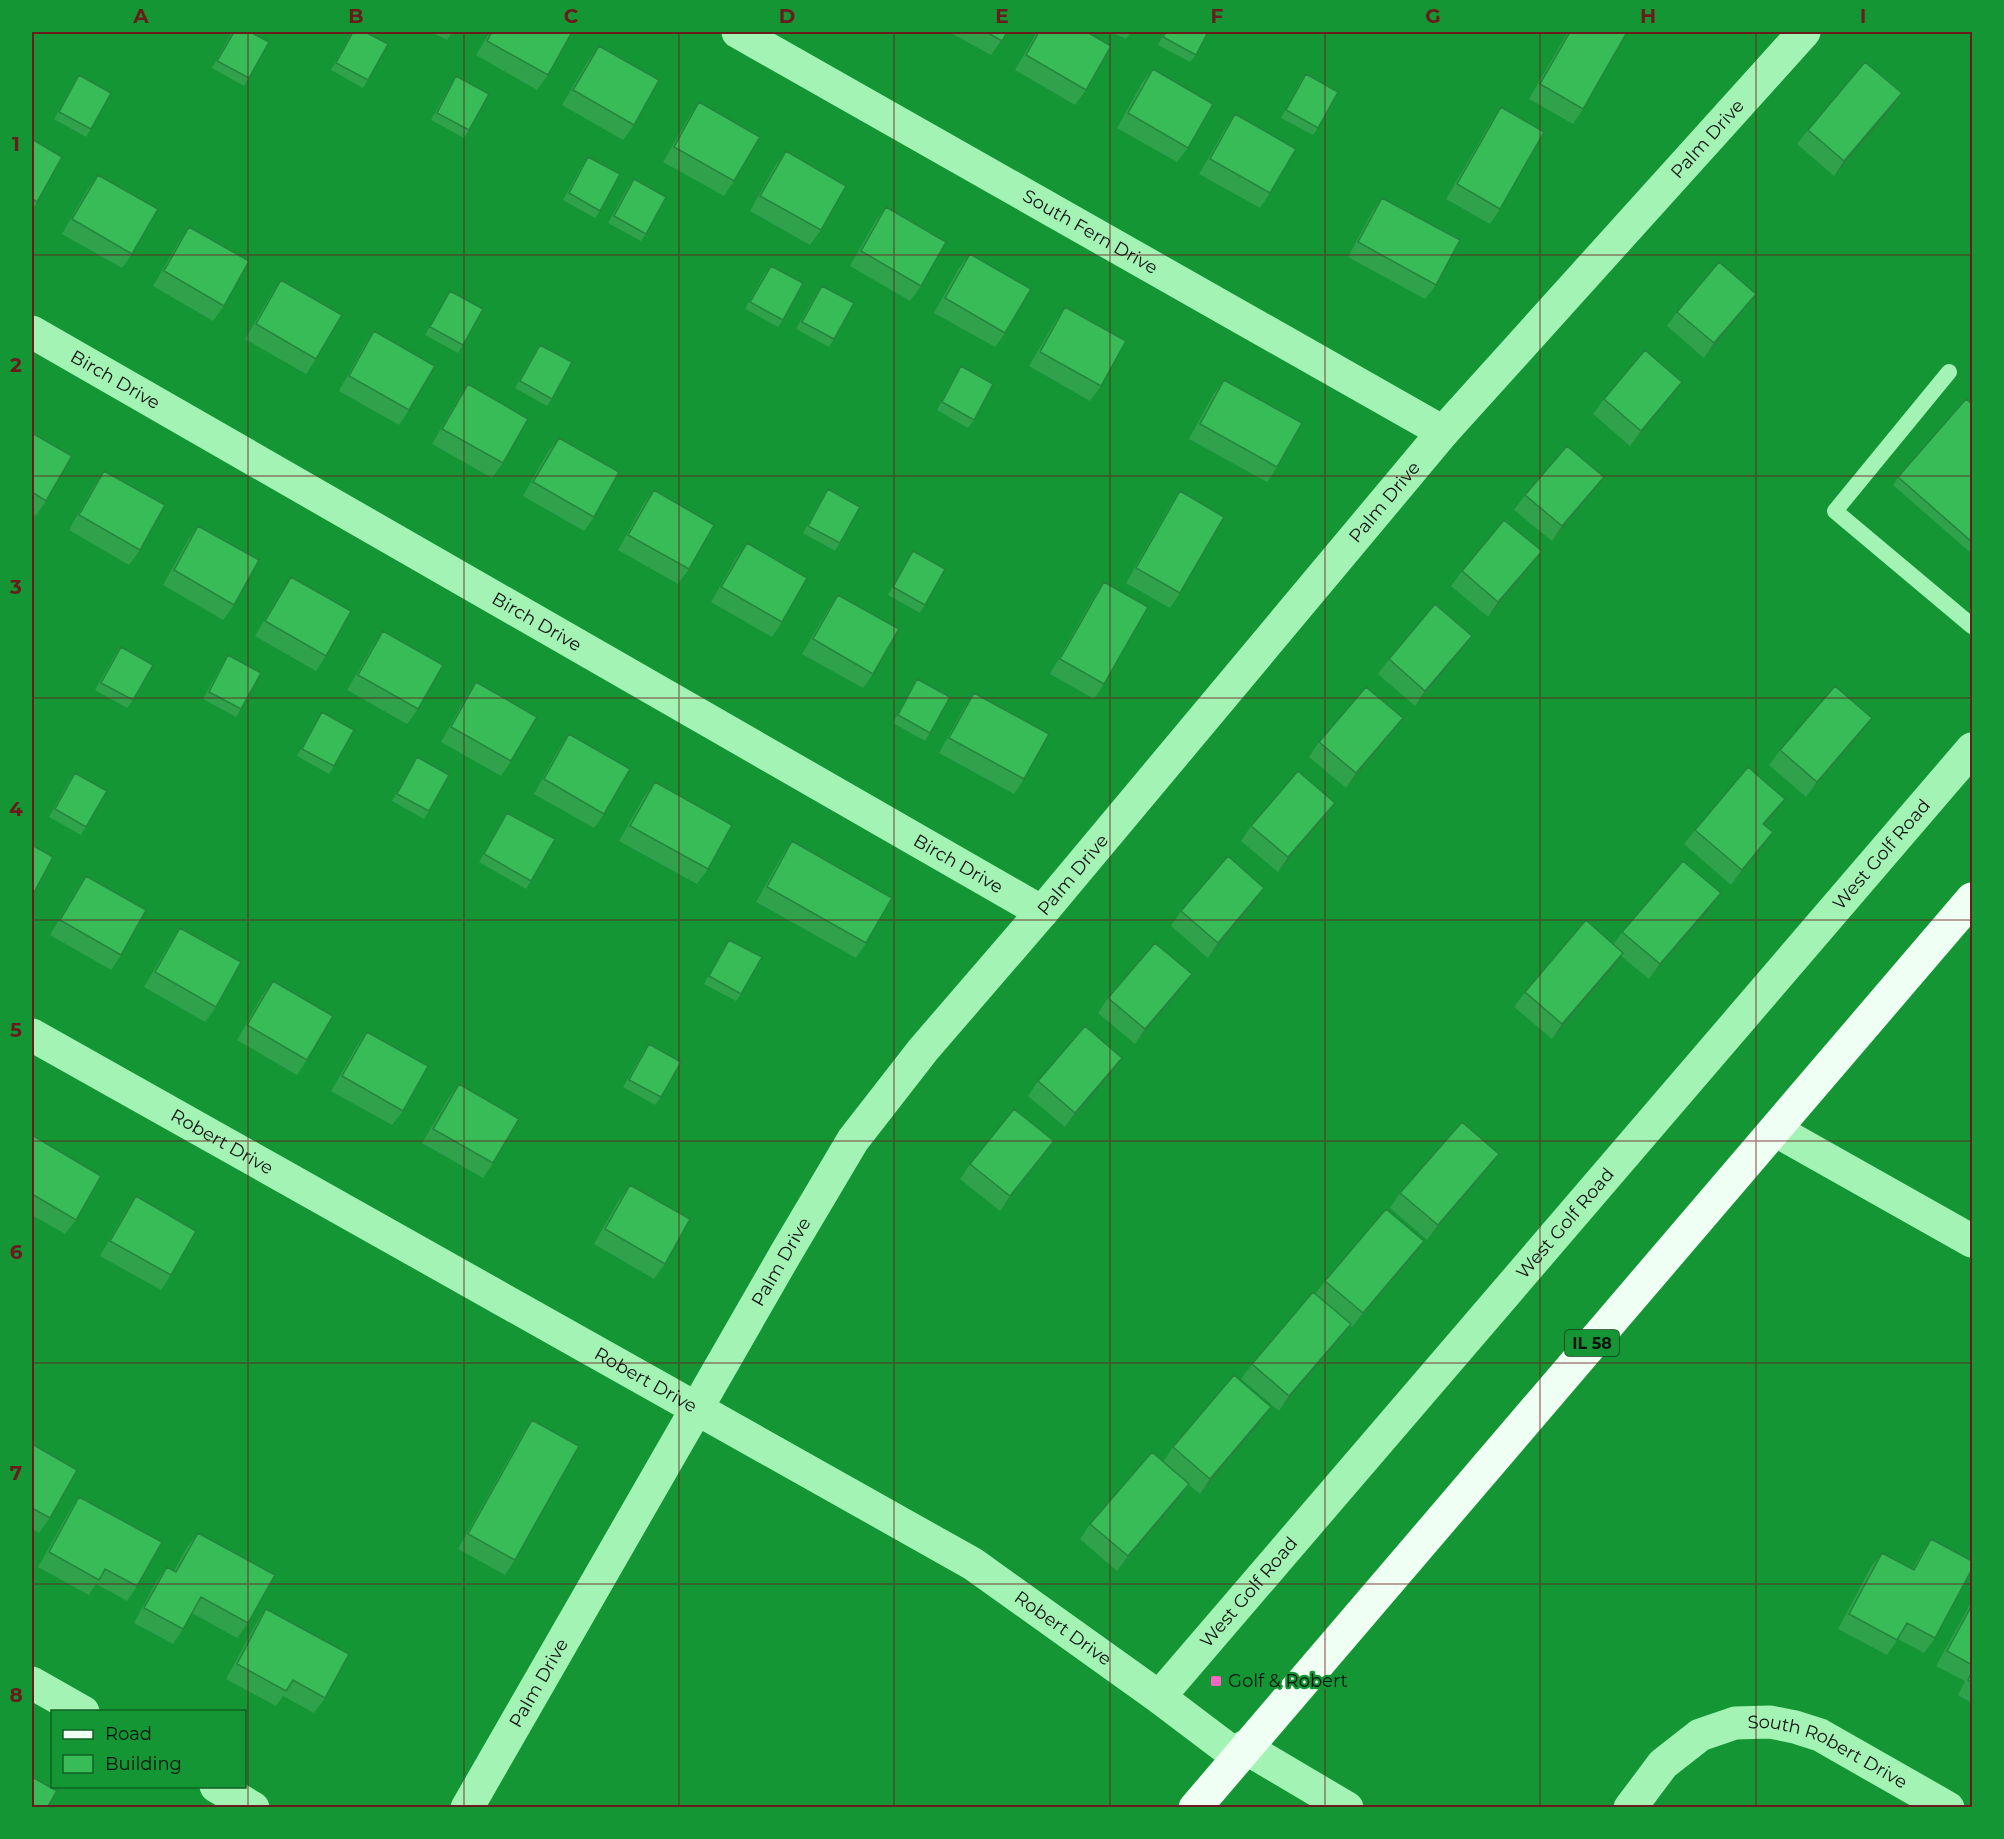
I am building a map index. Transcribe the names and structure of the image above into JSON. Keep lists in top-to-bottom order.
{
  "streets": {
    "main road": ["IL 58"],
    "street": [
      "Palm Drive",
      "South Fern Drive",
      "Birch Drive",
      "West Golf Road",
      "Robert Drive",
      "South Robert Drive"
    ]
  },
  "crossings": [
    ["Palm Drive", "South Fern Drive"],
    ["Palm Drive", "Birch Drive"],
    ["Palm Drive", "Robert Drive"],
    ["West Golf Road", "Robert Drive"],
    ["Robert Drive", "IL 58"]
  ],
  "places": {
    "transit": ["Golf & Robert"]
  },
  "legend": ["Road", "Building"],
  "grid": {
    "columns": [
      "A",
      "B",
      "C",
      "D",
      "E",
      "F",
      "G",
      "H",
      "I"
    ],
    "rows": [
      "1",
      "2",
      "3",
      "4",
      "5",
      "6",
      "7",
      "8"
    ]
  }
}
